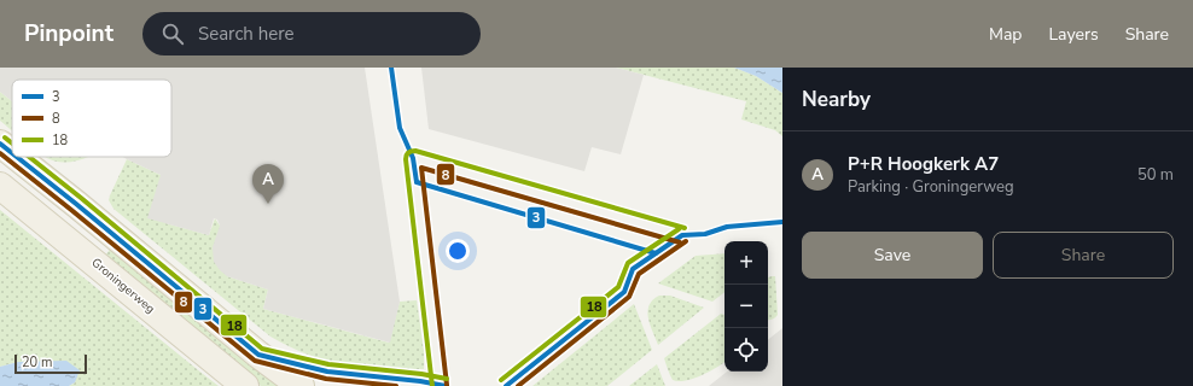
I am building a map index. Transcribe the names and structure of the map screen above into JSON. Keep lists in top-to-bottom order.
{
  "streets": {
    "main road": ["Groningerweg"]
  },
  "lines": ["transit line 3", "transit line 18", "transit line 8"],
  "legend": ["3", "8", "18"],
  "scale_bar": "20 m",
  "page": {
    "header": "Pinpoint",
    "search": "Search here",
    "nav": ["Map", "Layers", "Share"],
    "heading": "Nearby",
    "list": [
      {
        "mark": "A",
        "name": "P+R Hoogkerk A7",
        "note": "Parking · Groningerweg",
        "value": "50 m"
      }
    ],
    "pins": "A",
    "buttons": ["Save", "Share"],
    "map_buttons": ["+", "−"],
    "scale": "20 m"
  }
}
